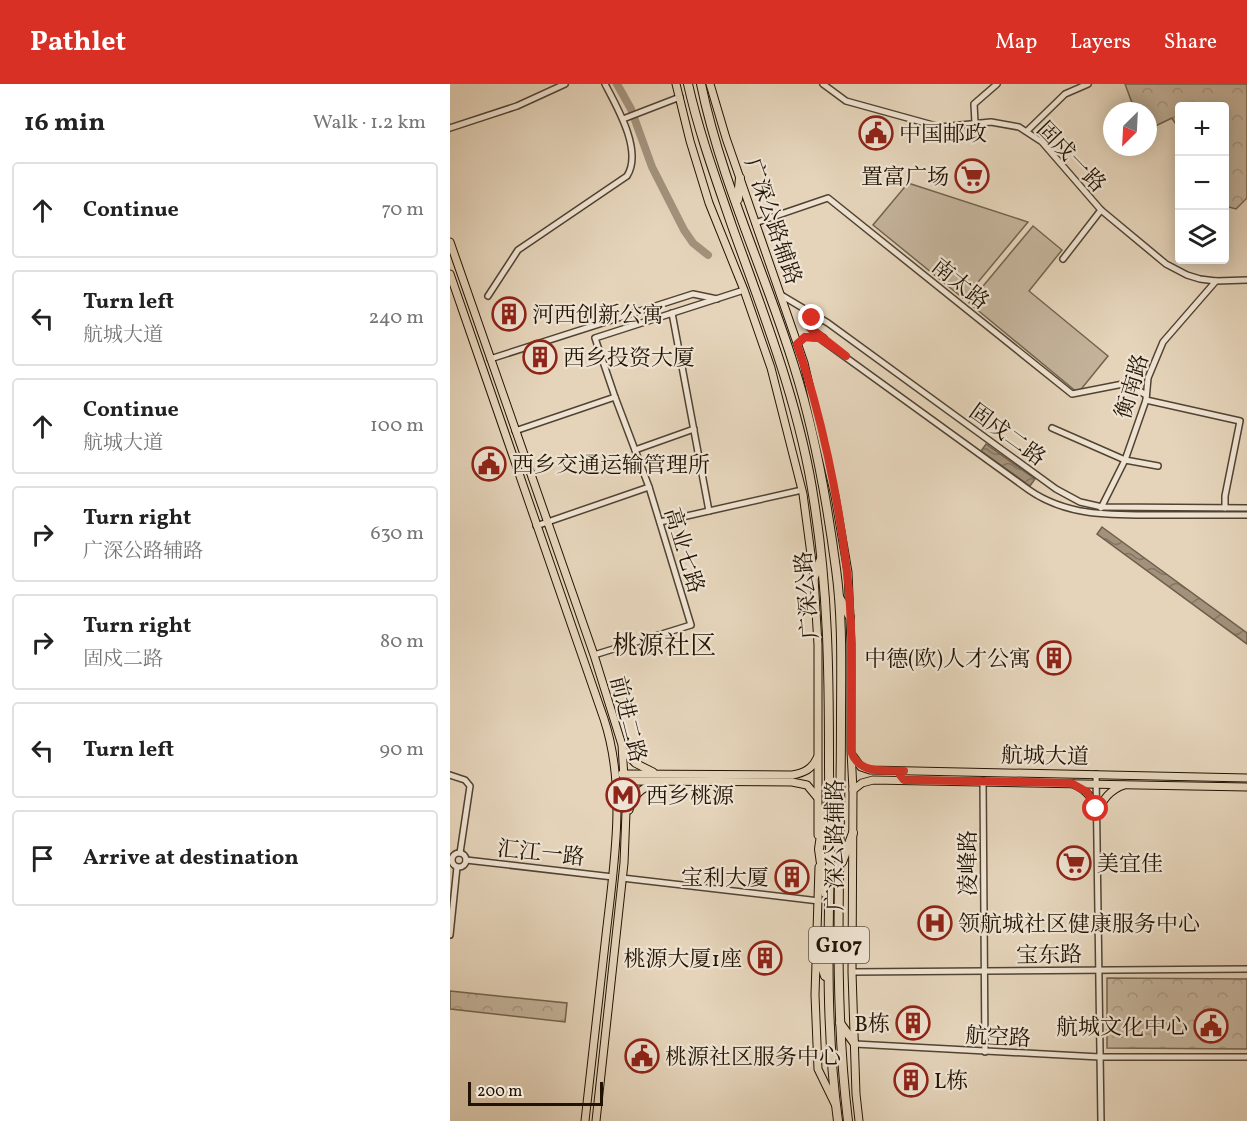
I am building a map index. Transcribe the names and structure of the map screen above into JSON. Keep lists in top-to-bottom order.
{
  "streets": {
    "highway": ["广深公路", "G107"],
    "main road": ["广深公路辅路", "前进二路", "航城大道"],
    "street": [
      "固戍一路",
      "南太路",
      "衡南路",
      "固戍二路",
      "高业七路",
      "汇江一路",
      "凌峰路",
      "宝东路",
      "航空路"
    ]
  },
  "crossings": [
    ["固戍一路", "衡南路"],
    ["广深公路辅路", "南太路"],
    ["广深公路辅路", "固戍二路"],
    ["广深公路辅路", "广深公路"],
    ["广深公路辅路", "航城大道"],
    ["广深公路辅路", "宝东路"],
    ["广深公路辅路", "航空路"],
    ["南太路", "衡南路"],
    ["衡南路", "固戍二路"],
    ["高业七路", "前进二路"],
    ["前进二路", "汇江一路"],
    ["航城大道", "凌峰路"],
    ["凌峰路", "宝东路"],
    ["凌峰路", "航空路"]
  ],
  "districts": ["桃源社区"],
  "places": {
    "public building": [
      "中国邮政",
      "西乡交通运输管理所",
      "航城文化中心",
      "桃源社区服务中心"
    ],
    "supermarket": ["置富广场", "美宜佳"],
    "building": [
      "河西创新公寓",
      "西乡投资大厦",
      "中德(欧)人才公寓",
      "宝利大厦",
      "桃源大厦1座",
      "B栋",
      "L栋"
    ],
    "metro station": ["西乡桃源"],
    "hospital": ["领航城社区健康服务中心"]
  },
  "scale_bar": "200 m",
  "north": "bottom left",
  "page": {
    "header": "Pathlet",
    "nav": ["Map", "Layers", "Share"],
    "heading": ["16 min", "Walk · 1.2 km"],
    "map_buttons": ["+", "−"],
    "list": [
      ["Continue", "70 m"],
      ["Turn left", "航城大道", "240 m"],
      ["Continue", "航城大道", "100 m"],
      ["Turn right", "广深公路辅路", "630 m"],
      ["Turn right", "固戍二路", "80 m"],
      ["Turn left", "90 m"],
      "Arrive at destination"
    ],
    "scale": "200 m"
  }
}
